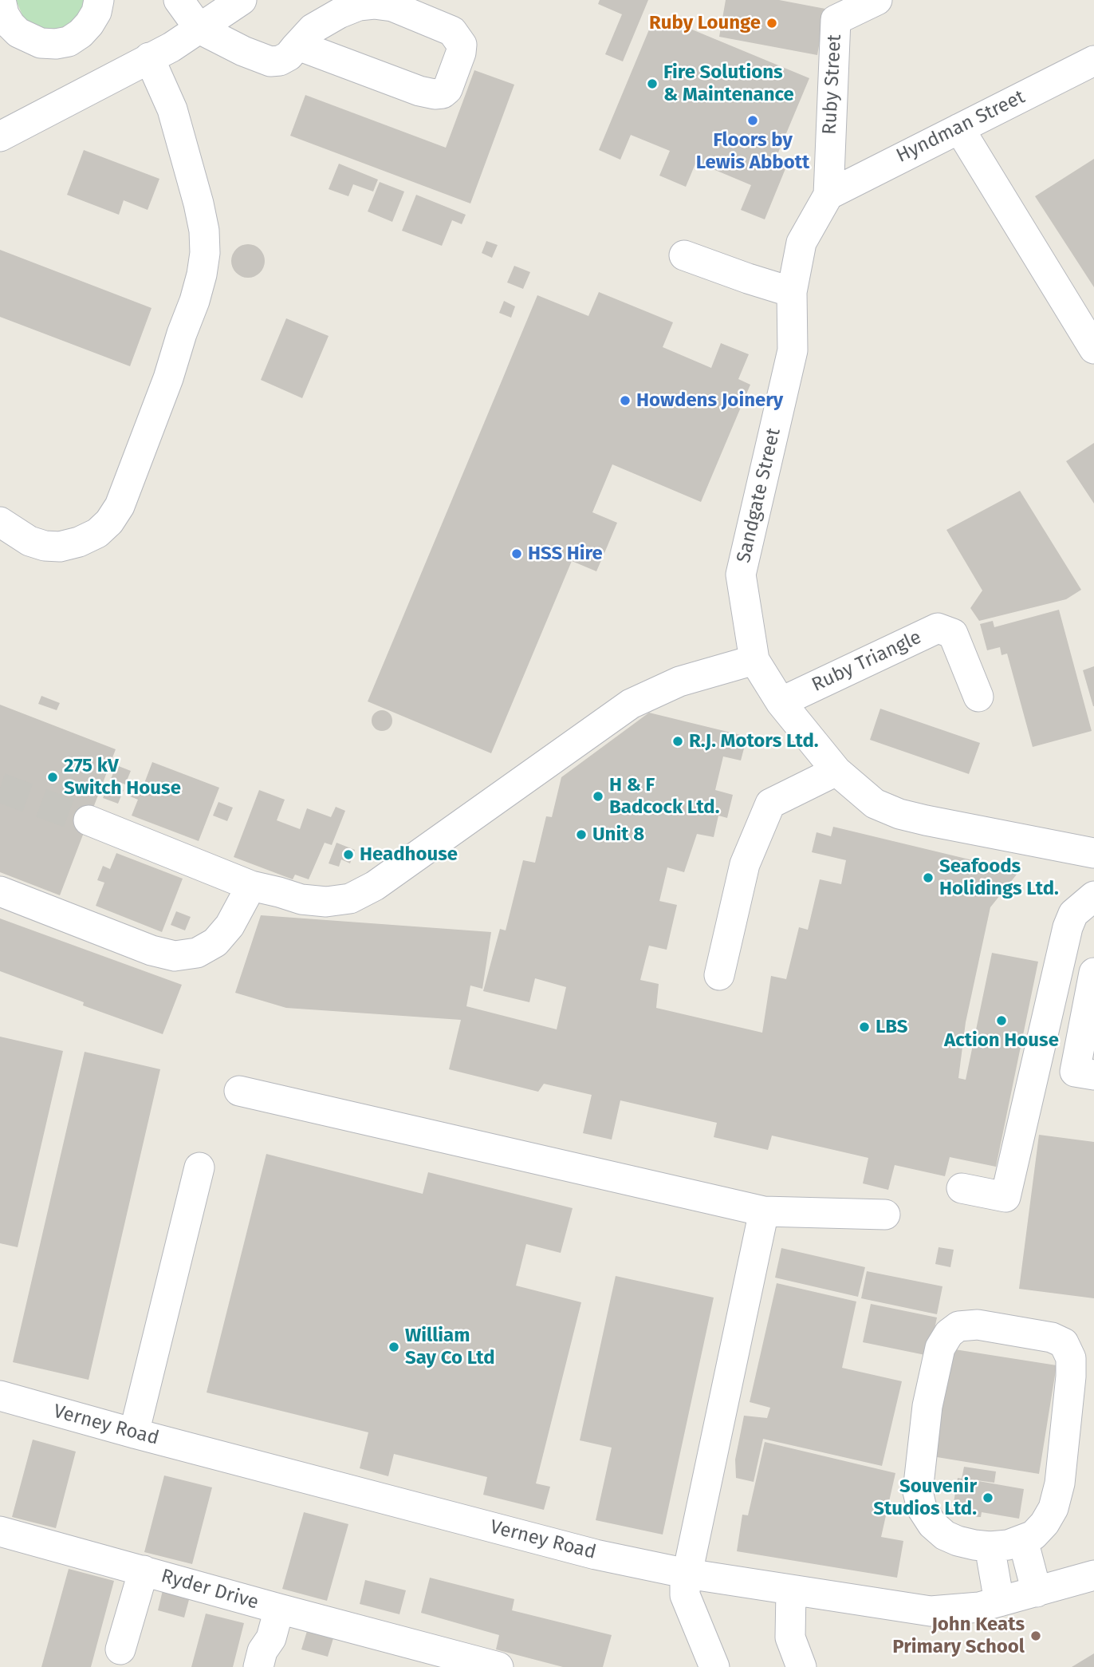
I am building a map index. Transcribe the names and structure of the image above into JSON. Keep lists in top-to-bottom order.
{
  "streets": {
    "street": [
      "Ruby Street",
      "Hyndman Street",
      "Sandgate Street",
      "Ruby Triangle",
      "Verney Road",
      "Ryder Drive"
    ]
  },
  "crossings": [
    ["Ruby Street", "Hyndman Street"],
    ["Ruby Street", "Sandgate Street"],
    ["Hyndman Street", "Sandgate Street"],
    ["Sandgate Street", "Ruby Triangle"]
  ],
  "places": [
    "Ruby Lounge",
    "Fire Solutions & Maintenance",
    "Floors by Lewis Abbott",
    "Howdens Joinery",
    "HSS Hire",
    "R.J. Motors Ltd.",
    "275 kV Switch House",
    "H & F Badcock Ltd.",
    "Unit 8",
    "Headhouse",
    "Seafoods Holidings Ltd.",
    "Action House",
    "LBS",
    "William Say Co Ltd",
    "Souvenir Studios Ltd.",
    "John Keats Primary School"
  ]
}
